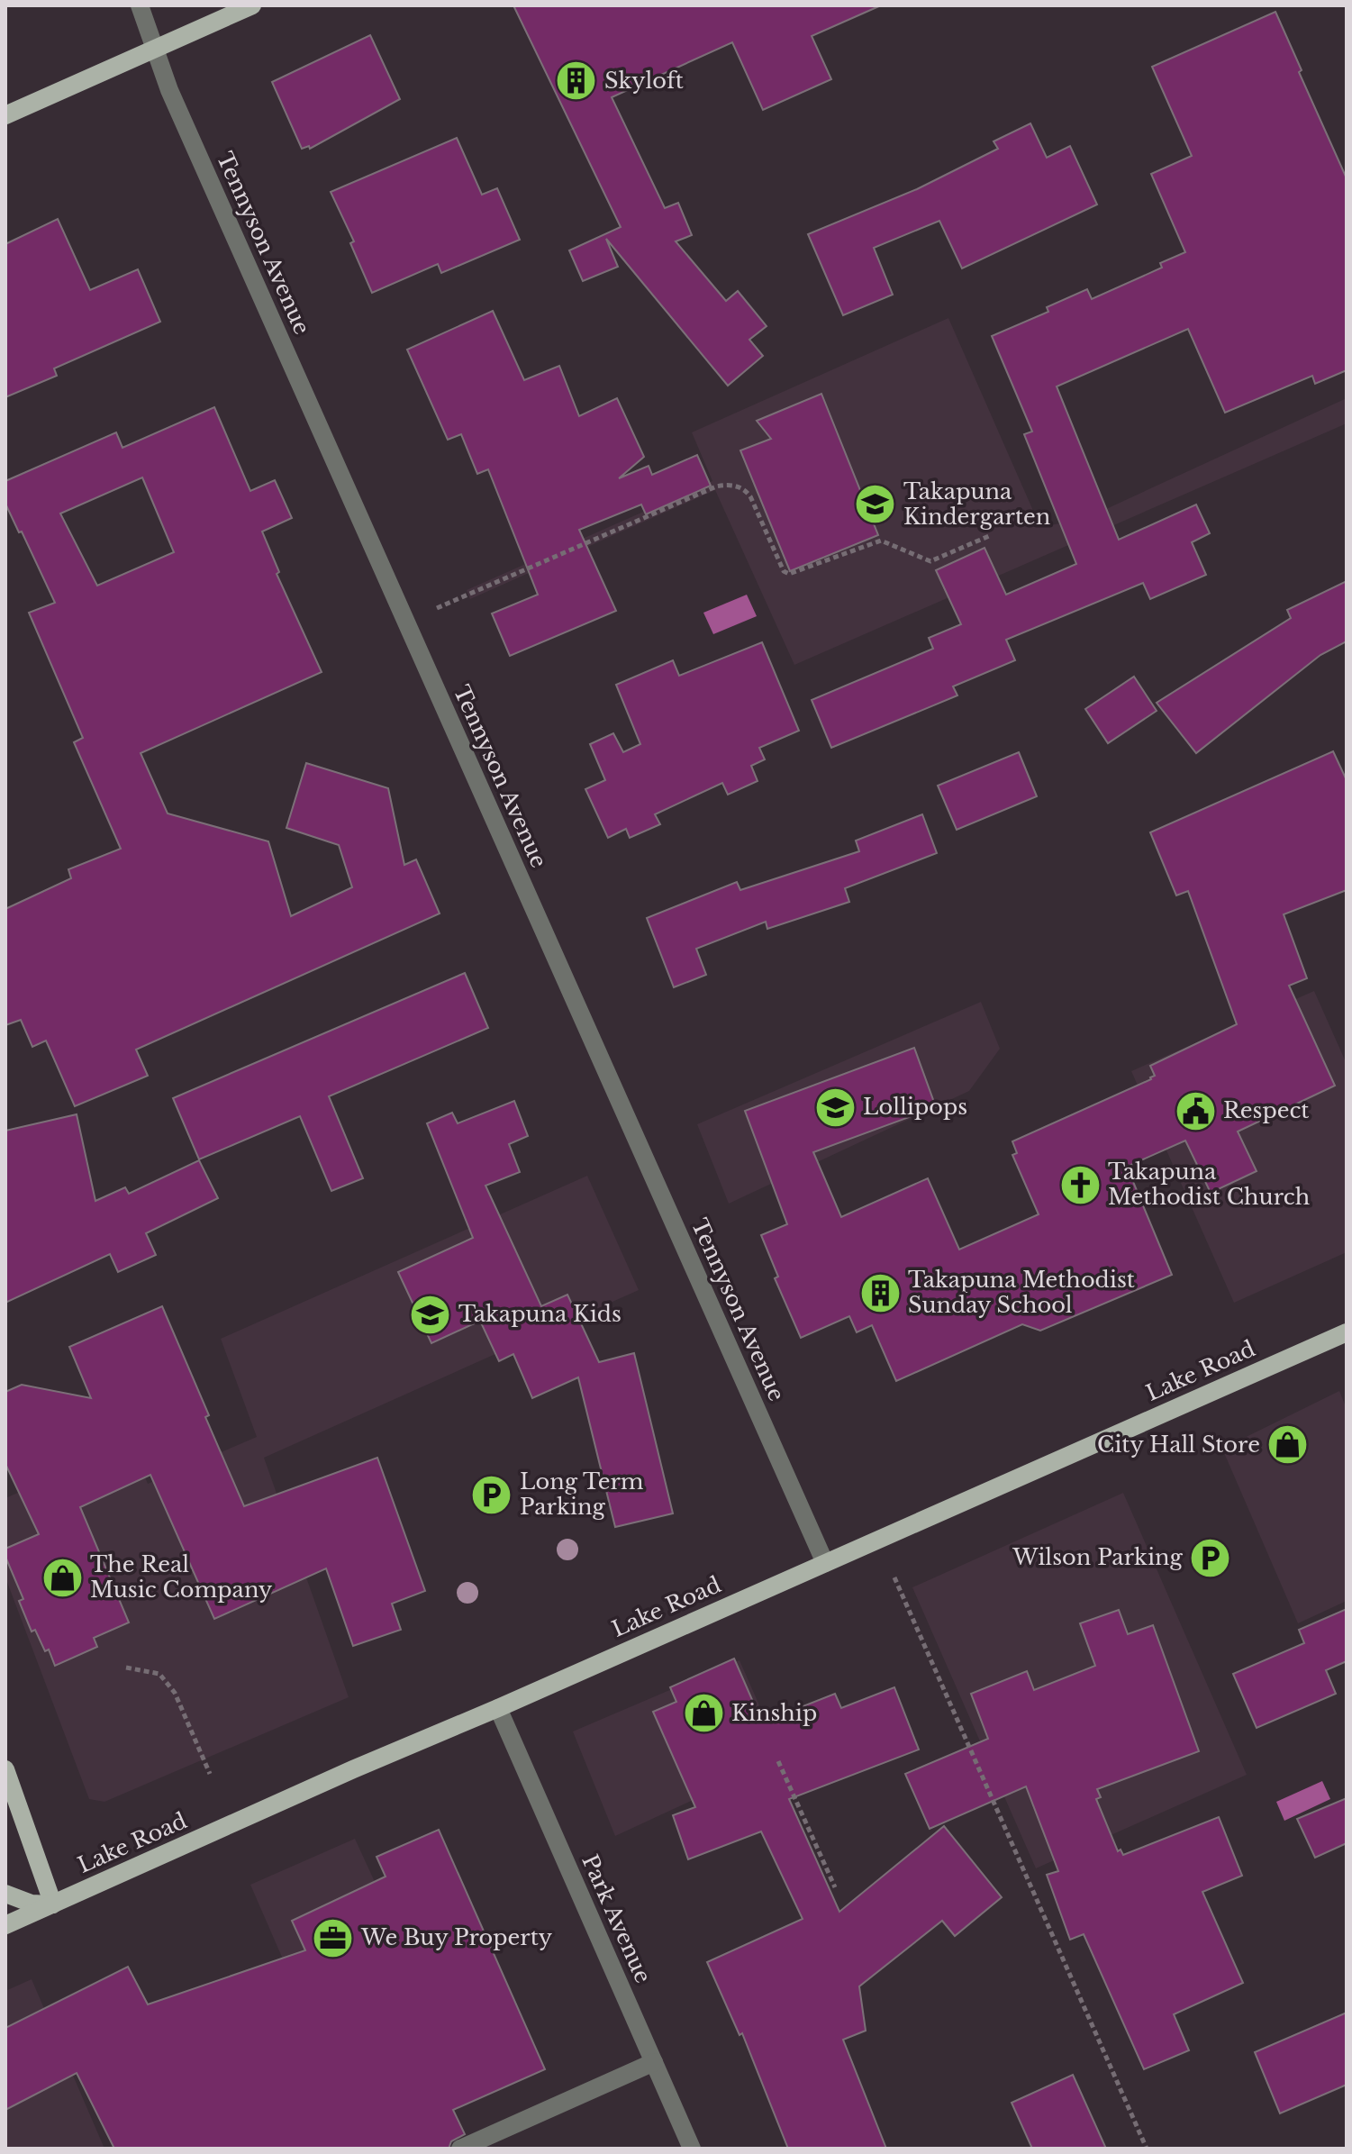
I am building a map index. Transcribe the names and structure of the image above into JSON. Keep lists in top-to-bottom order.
{
  "streets": {
    "main road": ["Lake Road"],
    "street": ["Tennyson Avenue", "Park Avenue"]
  },
  "crossings": [
    ["Tennyson Avenue", "Lake Road"],
    ["Lake Road", "Park Avenue"]
  ],
  "places": {
    "building": ["Skyloft", "Takapuna Methodist Sunday School"],
    "school or university": ["Takapuna Kindergarten", "Lollipops", "Takapuna Kids"],
    "public building": ["Respect"],
    "church": ["Takapuna Methodist Church"],
    "shop": ["City Hall Store", "The Real Music Company", "Kinship"],
    "parking": ["Long Term Parking", "Wilson Parking"],
    "office": ["We Buy Property"]
  }
}
